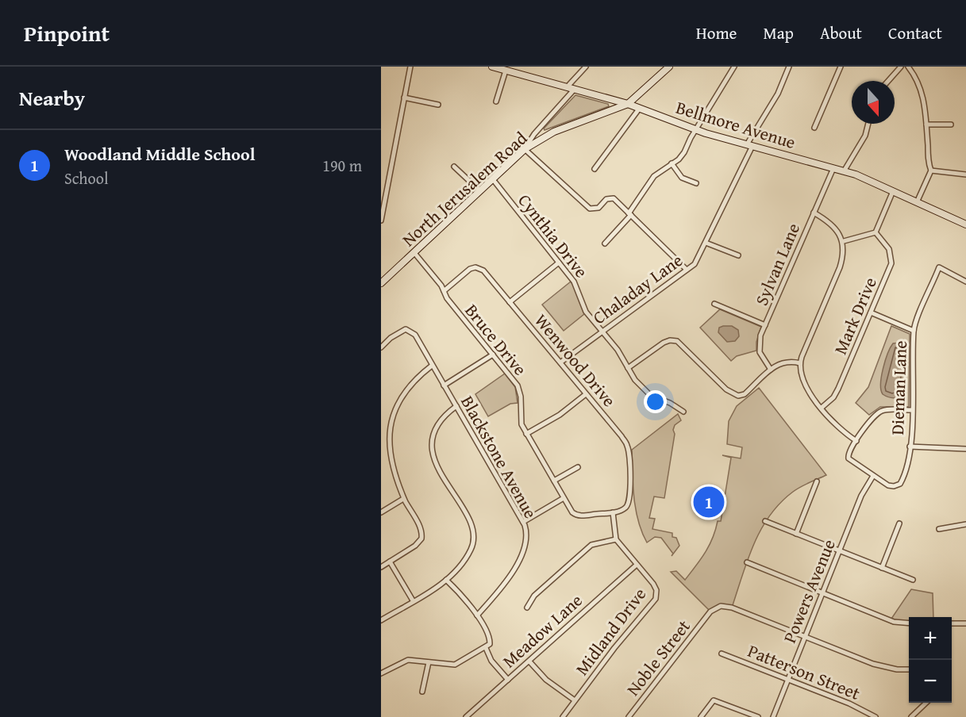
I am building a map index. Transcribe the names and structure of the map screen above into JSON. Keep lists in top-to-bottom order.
{
  "streets": {
    "main road": ["Bellmore Avenue", "North Jerusalem Road"],
    "street": [
      "Cynthia Drive",
      "Sylvan Lane",
      "Chaladay Lane",
      "Mark Drive",
      "Bruce Drive",
      "Wenwood Drive",
      "Dieman Lane",
      "Blackstone Avenue",
      "Powers Avenue",
      "Meadow Lane",
      "Midland Drive",
      "Noble Street",
      "Patterson Street"
    ]
  },
  "crossings": [
    ["Bellmore Avenue", "North Jerusalem Road"],
    ["Bellmore Avenue", "Sylvan Lane"],
    ["Bellmore Avenue", "Chaladay Lane"],
    ["North Jerusalem Road", "Cynthia Drive"],
    ["North Jerusalem Road", "Bruce Drive"],
    ["Cynthia Drive", "Chaladay Lane"],
    ["Chaladay Lane", "Wenwood Drive"],
    ["Bruce Drive", "Wenwood Drive"],
    ["Dieman Lane", "Powers Avenue"],
    ["Powers Avenue", "Noble Street"],
    ["Powers Avenue", "Patterson Street"],
    ["Meadow Lane", "Midland Drive"]
  ],
  "north": "bottom",
  "page": {
    "header": "Pinpoint",
    "nav": [
      "Home",
      "Map",
      "About",
      "Contact"
    ],
    "heading": "Nearby",
    "list": [
      {
        "mark": "1",
        "name": "Woodland Middle School",
        "note": "School",
        "value": "190 m"
      }
    ],
    "pins": "1",
    "map_buttons": ["+", "−"]
  }
}
